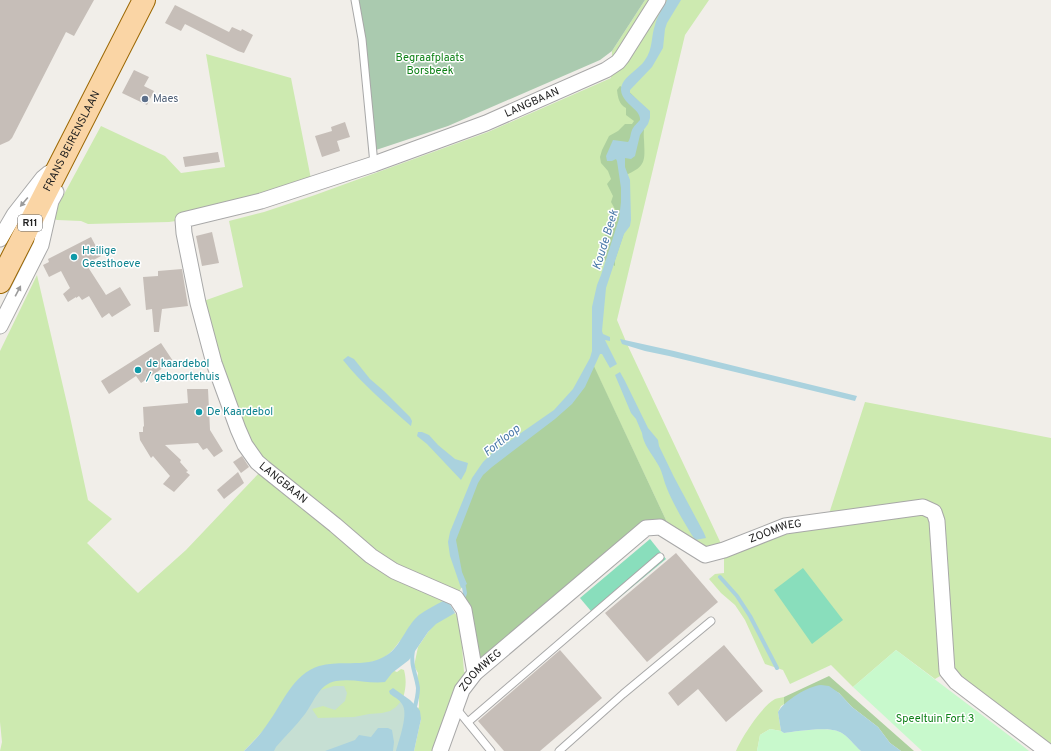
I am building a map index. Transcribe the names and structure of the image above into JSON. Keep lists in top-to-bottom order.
{
  "streets": {
    "main road": ["FRANS BEIRENSLAAN", "R11"],
    "street": ["LANGBAAN", "ZOOMWEG"]
  },
  "crossings": [
    ["LANGBAAN", "ZOOMWEG"]
  ],
  "water": ["Koude Beek", "Fortloop"],
  "parks": ["Begraafplaats Borsbeek", "Speeltuin Fort 3"],
  "places": [
    "Maes",
    "Heilige Geesthoeve",
    "de kaardebol / geboortehuis",
    "De Kaardebol"
  ]
}
